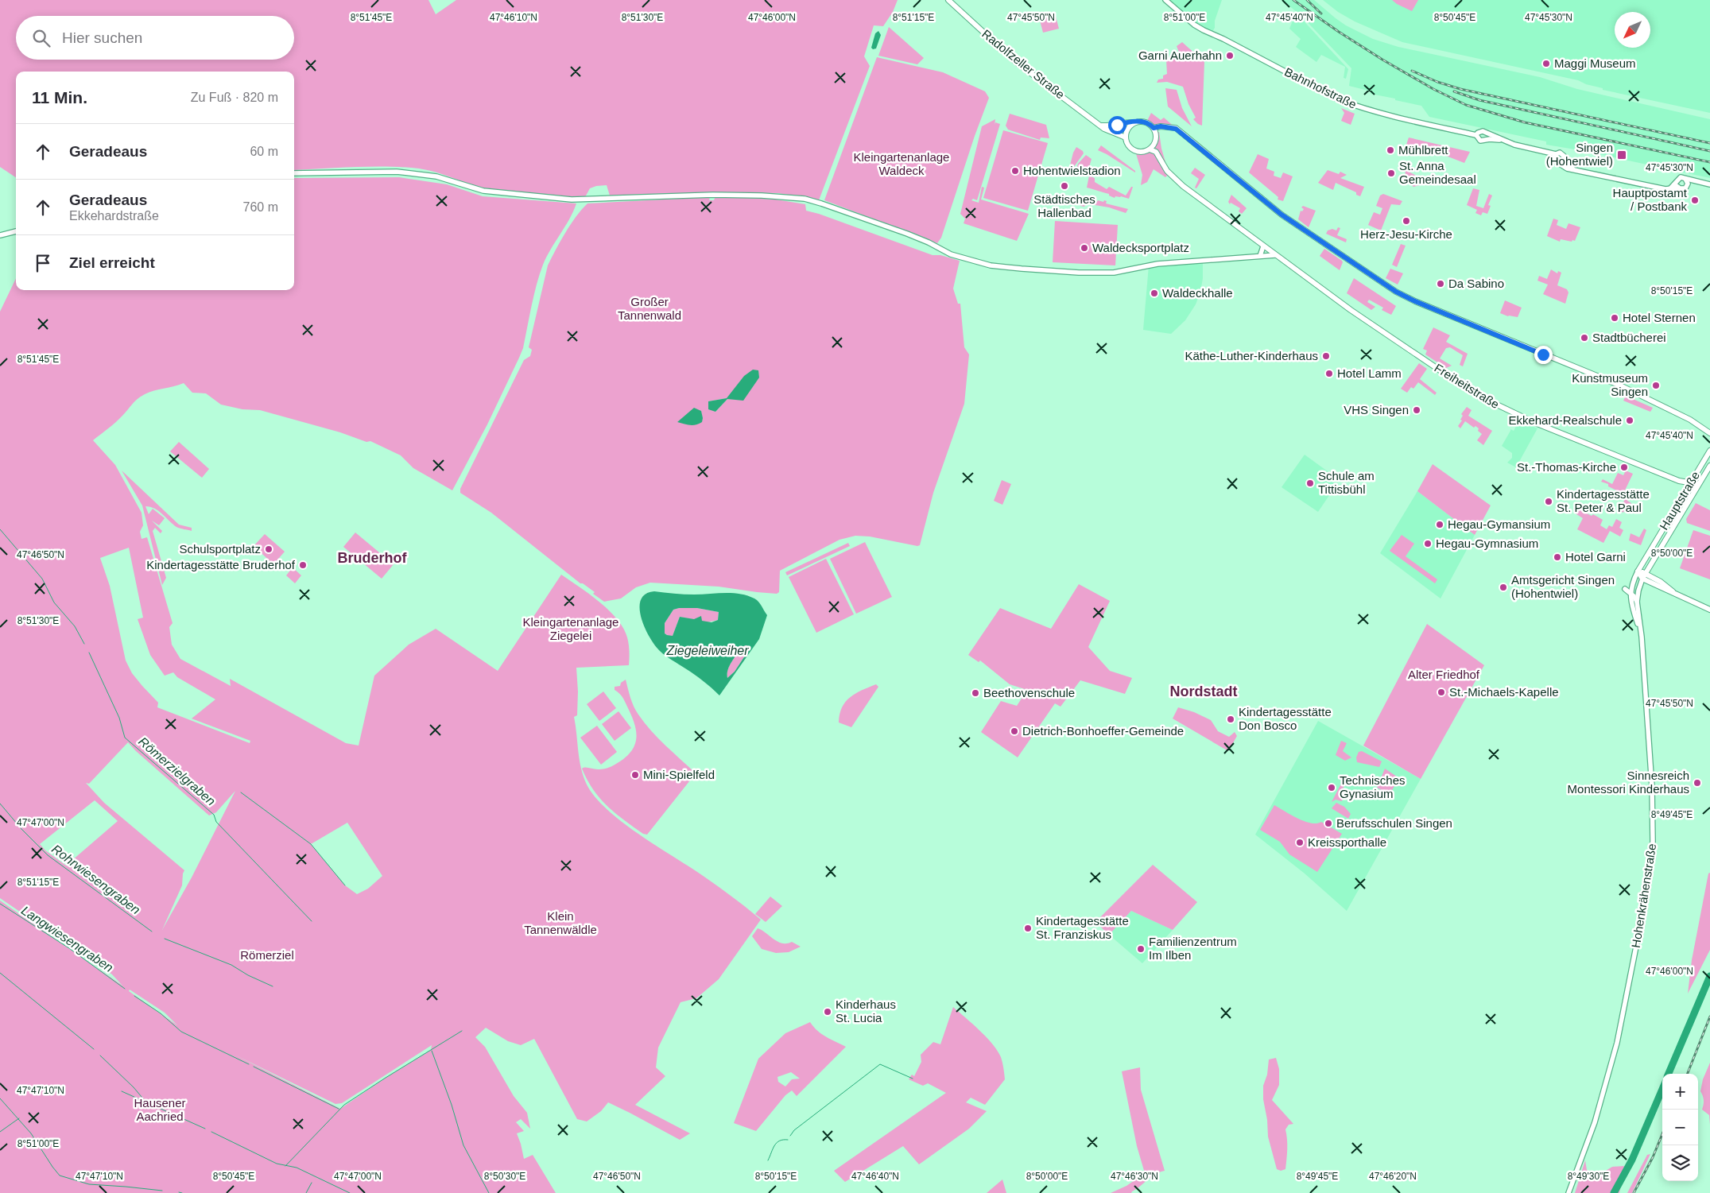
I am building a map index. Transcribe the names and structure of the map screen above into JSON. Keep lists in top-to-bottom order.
{
  "streets": {
    "main road": [
      "Radolfzeller Straße",
      "Bahnhofstraße",
      "Freiheitstraße",
      "Hauptstraße",
      "Hohenkrähenstraße"
    ]
  },
  "crossings": [
    ["Freiheitstraße", "Hauptstraße"],
    ["Hauptstraße", "Hohenkrähenstraße"]
  ],
  "districts": ["Bruderhof", "Nordstadt"],
  "water": [
    "Ziegeleiweiher",
    "Römerzielgraben",
    "Rohrwiesengraben",
    "Langwiesengraben"
  ],
  "parks": [
    "Kleingartenanlage Waldeck",
    "Großer Tannenwald",
    "Kleingartenanlage Ziegelei",
    "Alter Friedhof",
    "Klein Tannenwäldle",
    "Römerziel",
    "Hausener Aachried"
  ],
  "places": {
    "other": [
      "Garni Auerhahn",
      "Maggi Museum",
      "Mühlbrett",
      "Hohentwielstadion",
      "St. Anna Gemeindesaal",
      "Städtisches Hallenbad",
      "Hauptpostamt / Postbank",
      "Herz-Jesu-Kirche",
      "Waldecksportplatz",
      "Da Sabino",
      "Waldeckhalle",
      "Hotel Sternen",
      "Stadtbücherei",
      "Käthe-Luther-Kinderhaus",
      "Hotel Lamm",
      "Kunstmuseum Singen",
      "VHS Singen",
      "Ekkehard-Realschule",
      "St.-Thomas-Kirche",
      "Schule am Tittisbühl",
      "Kindertagesstätte St. Peter & Paul",
      "Hegau-Gymansium",
      "Hegau-Gymnasium",
      "Schulsportplatz",
      "Hotel Garni",
      "Kindertagesstätte Bruderhof",
      "Amtsgericht Singen (Hohentwiel)",
      "St.-Michaels-Kapelle",
      "Beethovenschule",
      "Kindertagesstätte Don Bosco",
      "Dietrich-Bonhoeffer-Gemeinde",
      "Mini-Spielfeld",
      "Sinnesreich Montessori Kinderhaus",
      "Technisches Gynasium",
      "Berufsschulen Singen",
      "Kreissporthalle",
      "Kindertagesstätte St. Franziskus",
      "Familienzentrum Im Ilben",
      "Kinderhaus St. Lucia"
    ],
    "transit": ["Singen (Hohentwiel)"]
  },
  "north": "bottom left",
  "page": {
    "search": "Hier suchen",
    "heading": ["11 Min.", "Zu Fuß · 820 m"],
    "list": [
      ["Geradeaus", "60 m"],
      ["Geradeaus", "Ekkehardstraße", "760 m"],
      "Ziel erreicht"
    ],
    "map_buttons": ["+", "−"]
  },
  "coordinates": [
    "8°51'45\"E",
    "8°51'30\"E",
    "8°51'15\"E",
    "8°51'00\"E",
    "8°50'45\"E",
    "47°46'10\"N",
    "47°46'00\"N",
    "47°45'50\"N",
    "47°45'40\"N",
    "47°45'30\"N",
    "8°50'15\"E",
    "8°50'00\"E",
    "47°46'50\"N",
    "8°49'45\"E",
    "47°47'00\"N",
    "47°47'10\"N",
    "47°46'40\"N",
    "47°46'30\"N",
    "47°46'20\"N",
    "8°50'30\"E",
    "8°49'30\"E"
  ]
}
